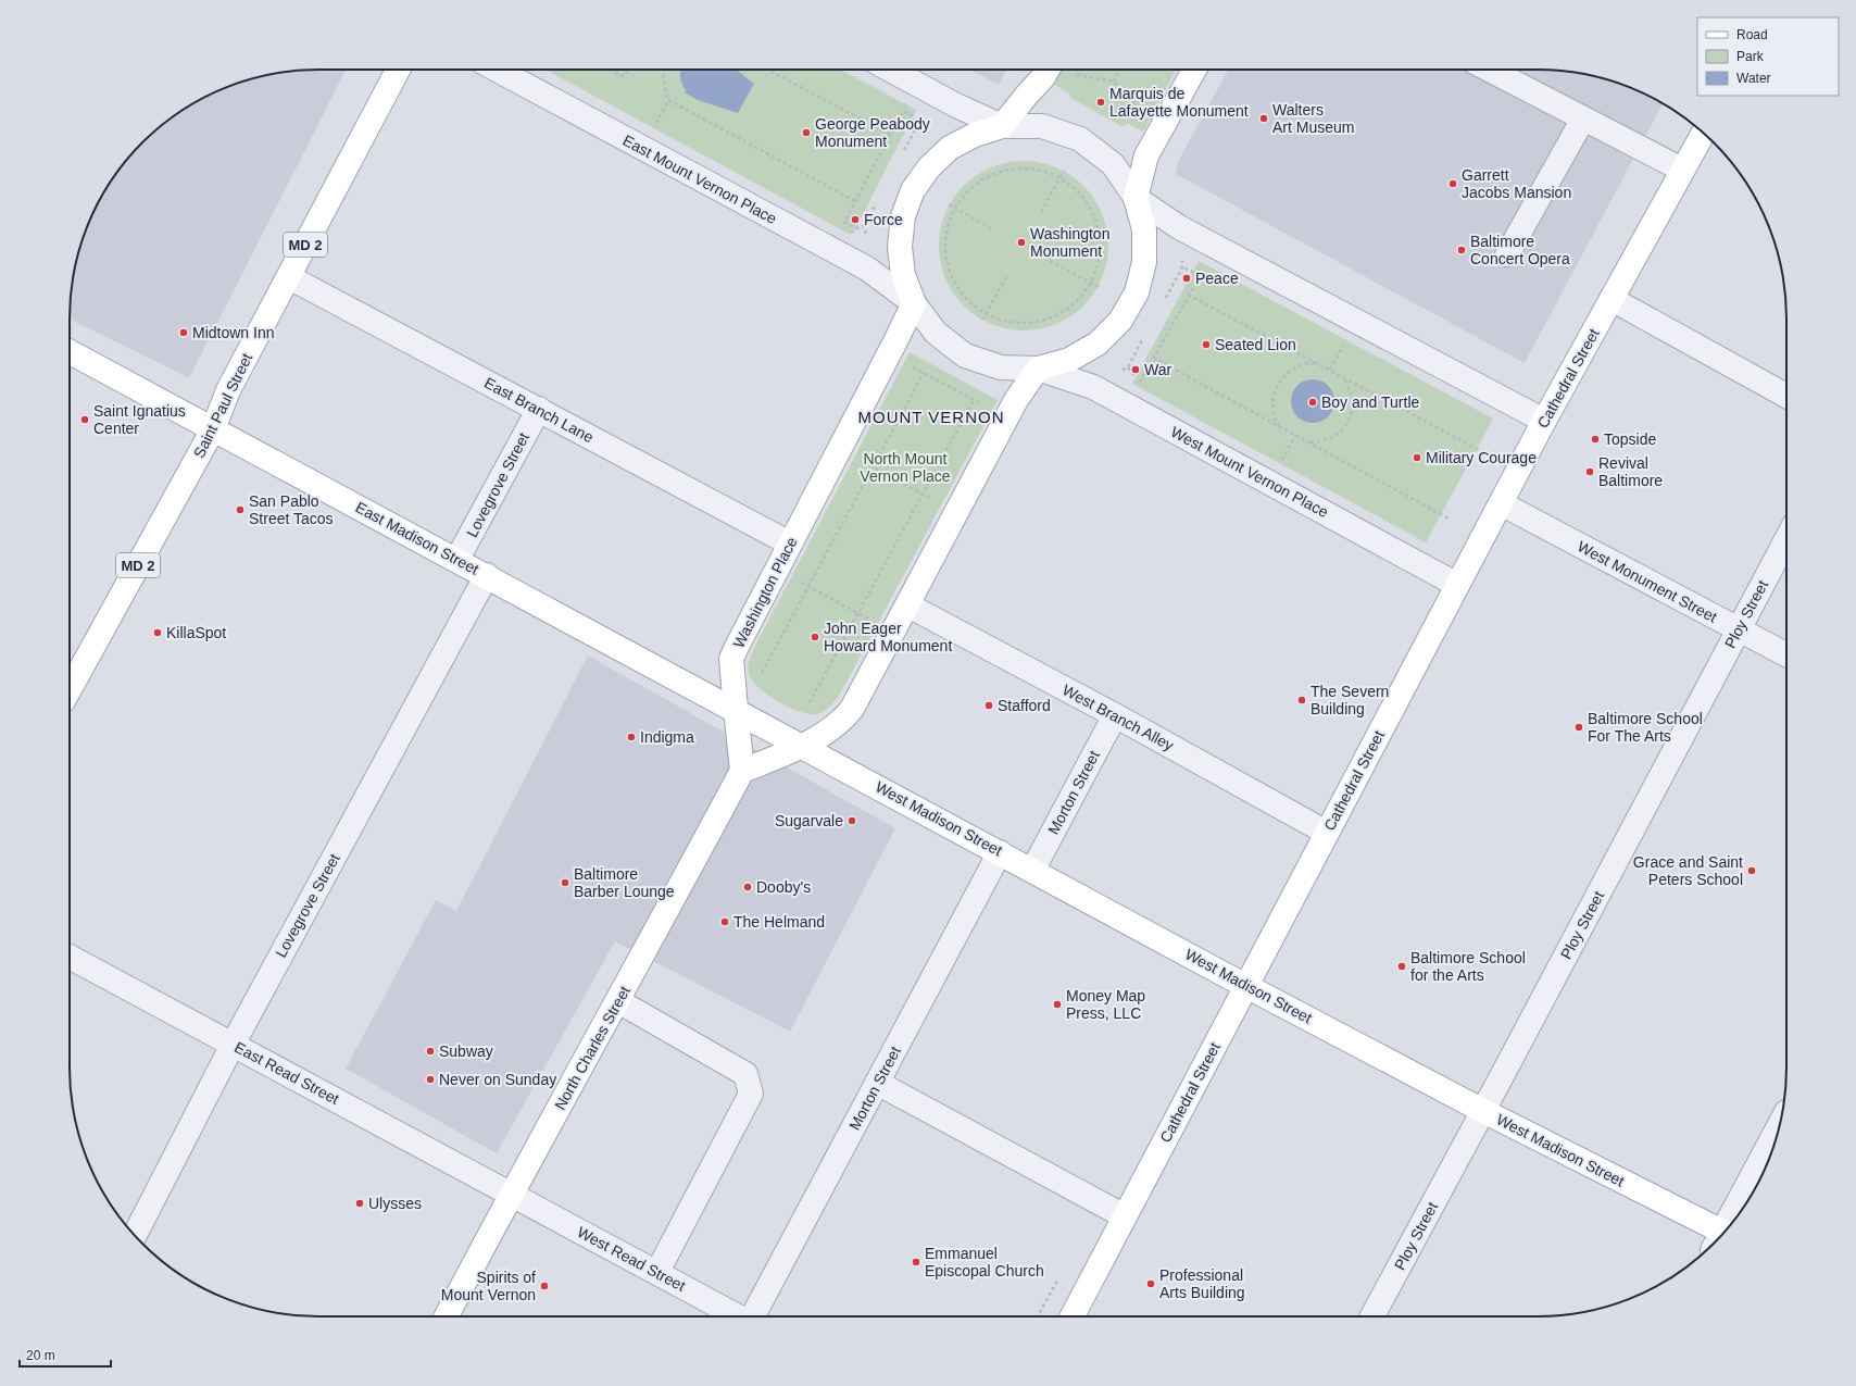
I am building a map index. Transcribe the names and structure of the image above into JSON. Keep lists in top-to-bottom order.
{
  "streets": {
    "main road": [
      "MD 2",
      "Cathedral Street",
      "Saint Paul Street",
      "East Madison Street",
      "Washington Place",
      "West Madison Street",
      "North Charles Street"
    ],
    "street": [
      "East Mount Vernon Place",
      "East Branch Lane",
      "West Mount Vernon Place",
      "Lovegrove Street",
      "West Monument Street",
      "Ploy Street",
      "West Branch Alley",
      "Morton Street",
      "East Read Street",
      "West Read Street"
    ]
  },
  "crossings": [
    ["East Mount Vernon Place", "West Mount Vernon Place"],
    ["East Mount Vernon Place", "Washington Place"],
    ["Cathedral Street", "West Mount Vernon Place"],
    ["Cathedral Street", "West Monument Street"],
    ["Cathedral Street", "West Branch Alley"],
    ["Cathedral Street", "West Madison Street"],
    ["Saint Paul Street", "East Branch Lane"],
    ["Saint Paul Street", "East Madison Street"],
    ["East Branch Lane", "Lovegrove Street"],
    ["East Branch Lane", "Washington Place"],
    ["Lovegrove Street", "East Madison Street"],
    ["Lovegrove Street", "East Read Street"],
    ["East Madison Street", "Washington Place"],
    ["East Madison Street", "West Madison Street"],
    ["West Monument Street", "Ploy Street"],
    ["Washington Place", "North Charles Street"],
    ["Ploy Street", "West Madison Street"],
    ["West Branch Alley", "Morton Street"],
    ["Morton Street", "West Madison Street"],
    ["North Charles Street", "East Read Street"],
    ["North Charles Street", "West Read Street"],
    ["East Read Street", "West Read Street"]
  ],
  "districts": ["MOUNT VERNON"],
  "parks": ["North Mount Vernon Place"],
  "places": [
    "Marquis de Lafayette Monument",
    "Walters Art Museum",
    "George Peabody Monument",
    "Garrett Jacobs Mansion",
    "Force",
    "Washington Monument",
    "Baltimore Concert Opera",
    "Peace",
    "Midtown Inn",
    "Seated Lion",
    "War",
    "Boy and Turtle",
    "Saint Ignatius Center",
    "Topside",
    "Military Courage",
    "Revival Baltimore",
    "San Pablo Street Tacos",
    "KillaSpot",
    "John Eager Howard Monument",
    "The Severn Building",
    "Stafford",
    "Baltimore School For The Arts",
    "Indigma",
    "Sugarvale",
    "Grace and Saint Peters School",
    "Baltimore Barber Lounge",
    "Dooby's",
    "The Helmand",
    "Baltimore School for the Arts",
    "Money Map Press, LLC",
    "Subway",
    "Never on Sunday",
    "Ulysses",
    "Emmanuel Episcopal Church",
    "Professional Arts Building",
    "Spirits of Mount Vernon"
  ],
  "legend": ["Road", "Park", "Water"],
  "scale_bar": "20 m"
}
